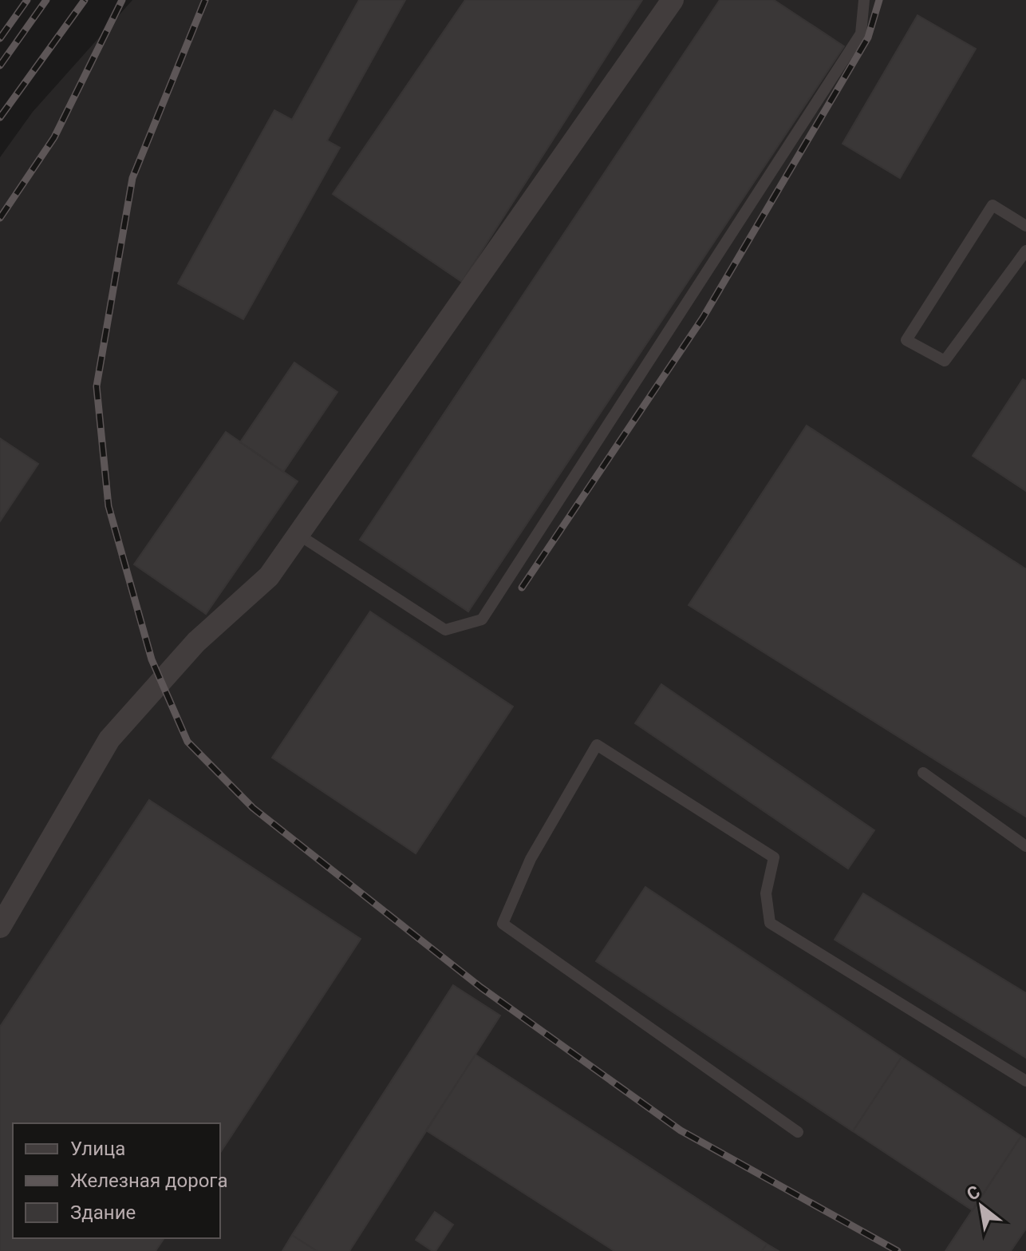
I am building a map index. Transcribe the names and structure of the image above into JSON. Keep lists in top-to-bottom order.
{
  "legend": ["Улица", "Железная дорога", "Здание"],
  "north": "top left"
}
